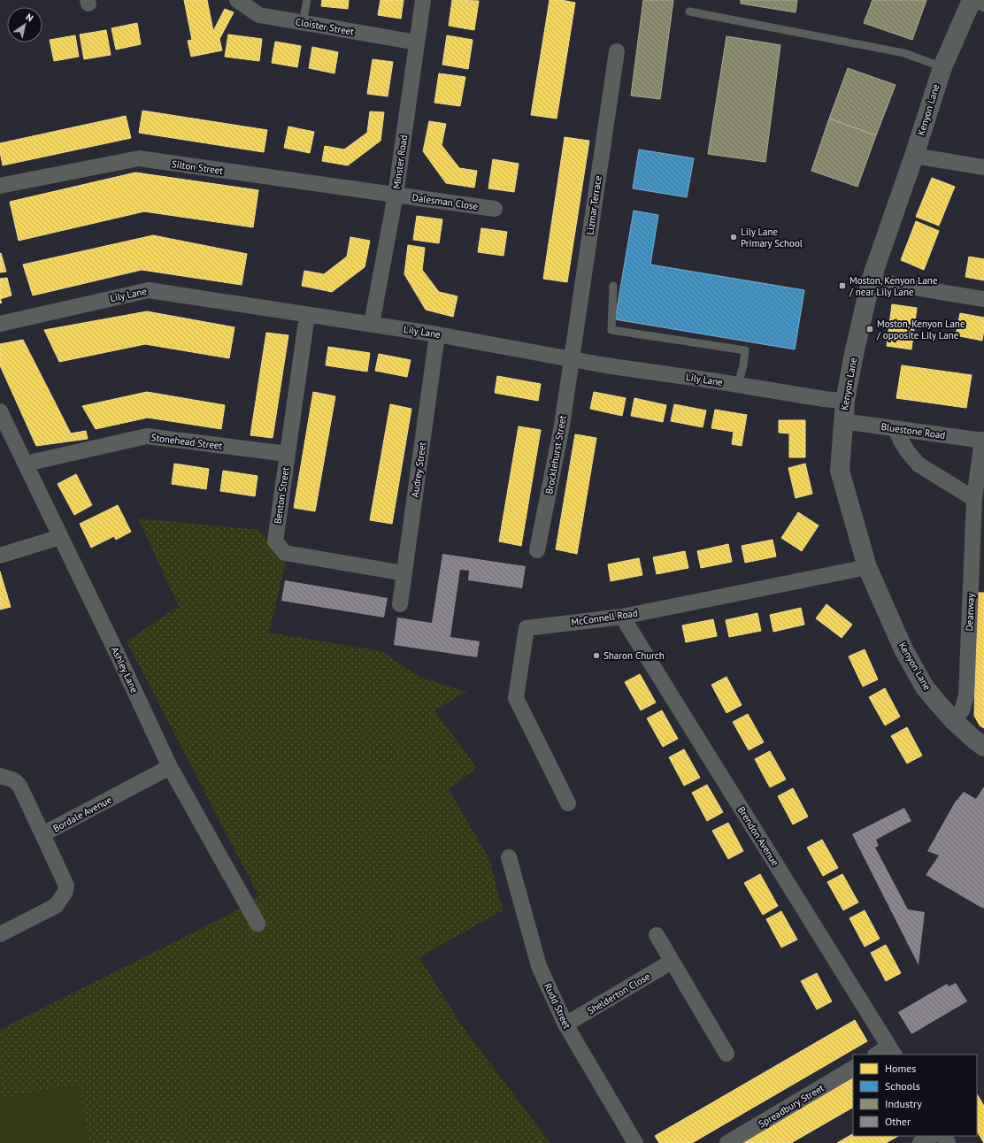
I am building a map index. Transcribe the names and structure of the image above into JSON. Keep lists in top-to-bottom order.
{
  "streets": {
    "street": [
      "Cloister Street",
      "Kenyon Lane",
      "Minster Road",
      "Silton Street",
      "Dalesman Close",
      "Lizmar Terrace",
      "Lily Lane",
      "Bluestone Road",
      "Stonehead Street",
      "Brocklehurst Street",
      "Audrey Street",
      "Benton Street",
      "Deanway",
      "McConnell Road",
      "Ashley Lane",
      "Bordale Avenue",
      "Brendon Avenue",
      "Shelderton Close",
      "Rudd Street",
      "Spreadbury Street"
    ]
  },
  "crossings": [
    ["Cloister Street", "Minster Road"],
    ["Kenyon Lane", "Lily Lane"],
    ["Kenyon Lane", "Bluestone Road"],
    ["Kenyon Lane", "Deanway"],
    ["Kenyon Lane", "McConnell Road"],
    ["Minster Road", "Silton Street"],
    ["Minster Road", "Dalesman Close"],
    ["Minster Road", "Lily Lane"],
    ["Silton Street", "Dalesman Close"],
    ["Lizmar Terrace", "Lily Lane"],
    ["Lizmar Terrace", "Brocklehurst Street"],
    ["Lily Lane", "Brocklehurst Street"],
    ["Lily Lane", "Audrey Street"],
    ["Lily Lane", "Benton Street"],
    ["Bluestone Road", "Deanway"],
    ["Stonehead Street", "Benton Street"],
    ["Stonehead Street", "Ashley Lane"],
    ["Audrey Street", "Benton Street"],
    ["McConnell Road", "Brendon Avenue"],
    ["Ashley Lane", "Bordale Avenue"],
    ["Shelderton Close", "Rudd Street"]
  ],
  "places": {
    "other": ["Lily Lane Primary School", "Sharon Church"],
    "transit": ["Moston, Kenyon Lane / near Lily Lane", "Moston, Kenyon Lane / opposite Lily Lane"]
  },
  "legend": [
    "Homes",
    "Schools",
    "Industry",
    "Other"
  ],
  "north": "top right"
}
